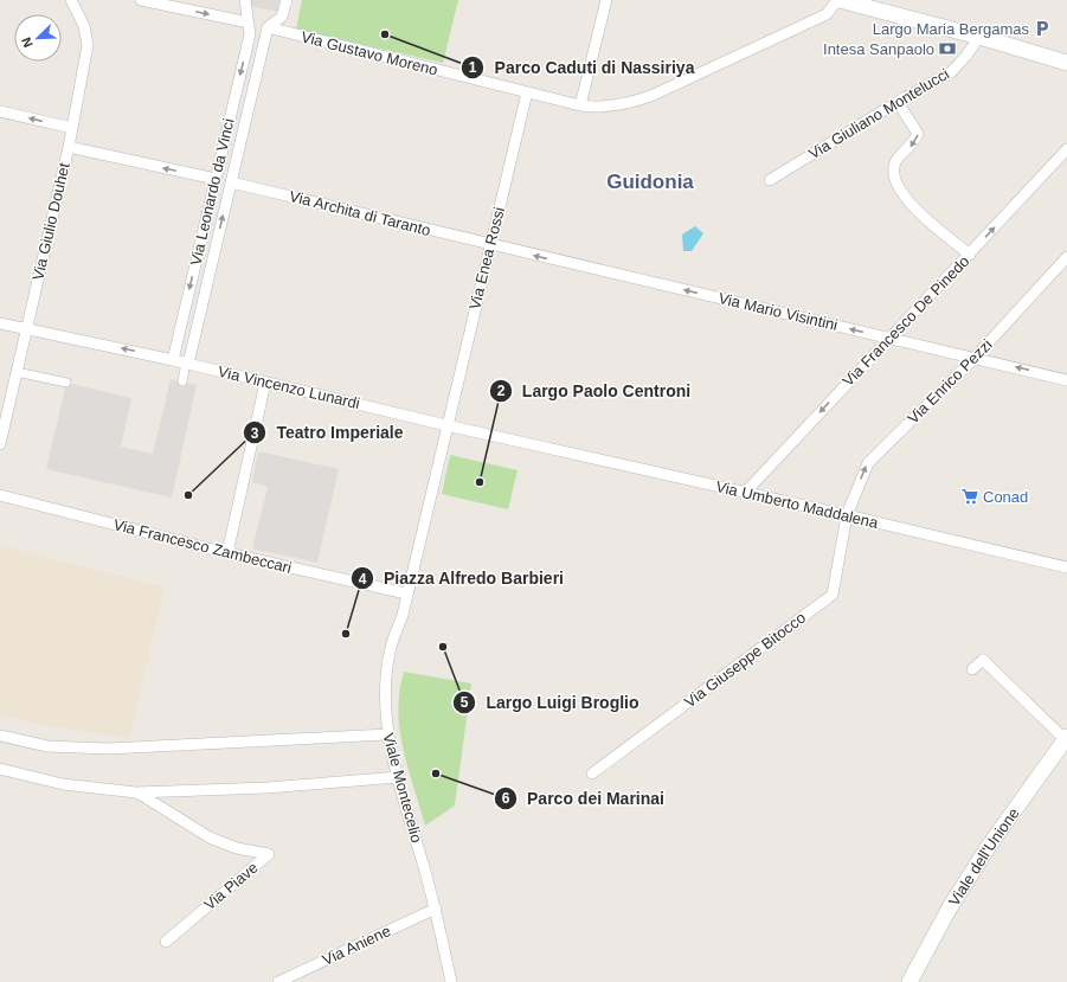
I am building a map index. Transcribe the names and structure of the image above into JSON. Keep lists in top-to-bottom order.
{
  "streets": {
    "main road": ["Viale dell'Unione"],
    "street": [
      "Via Gustavo Moreno",
      "Via Giuliano Montelucci",
      "Via Leonardo da Vinci",
      "Via Archita di Taranto",
      "Via Giulio Douhet",
      "Via Enea Rossi",
      "Via Mario Visintini",
      "Via Francesco De Pinedo",
      "Via Enrico Pezzi",
      "Via Vincenzo Lunardi",
      "Via Umberto Maddalena",
      "Via Francesco Zambeccari",
      "Via Giuseppe Bitocco",
      "Viale Montecelio",
      "Via Piave",
      "Via Aniene"
    ]
  },
  "crossings": [
    ["Via Gustavo Moreno", "Via Leonardo da Vinci"],
    ["Via Gustavo Moreno", "Via Enea Rossi"],
    ["Via Leonardo da Vinci", "Via Archita di Taranto"],
    ["Via Leonardo da Vinci", "Via Vincenzo Lunardi"],
    ["Via Archita di Taranto", "Via Enea Rossi"],
    ["Via Archita di Taranto", "Via Mario Visintini"],
    ["Via Giulio Douhet", "Via Vincenzo Lunardi"],
    ["Via Enea Rossi", "Via Mario Visintini"],
    ["Via Enea Rossi", "Via Vincenzo Lunardi"],
    ["Via Enea Rossi", "Via Francesco Zambeccari"],
    ["Via Enea Rossi", "Viale Montecelio"],
    ["Via Mario Visintini", "Via Francesco De Pinedo"],
    ["Via Mario Visintini", "Via Enrico Pezzi"],
    ["Via Francesco De Pinedo", "Via Umberto Maddalena"],
    ["Via Enrico Pezzi", "Via Umberto Maddalena"],
    ["Via Enrico Pezzi", "Via Giuseppe Bitocco"],
    ["Via Vincenzo Lunardi", "Via Umberto Maddalena"],
    ["Via Umberto Maddalena", "Via Giuseppe Bitocco"],
    ["Via Francesco Zambeccari", "Viale Montecelio"],
    ["Viale Montecelio", "Via Aniene"]
  ],
  "one_way": ["Via Mario Visintini", "Via Enrico Pezzi"],
  "districts": ["Guidonia"],
  "places": {
    "parking": ["Largo Maria Bergamas"],
    "other": [
      "Parco Caduti di Nassiriya",
      "Largo Paolo Centroni",
      "Teatro Imperiale",
      "Piazza Alfredo Barbieri",
      "Largo Luigi Broglio",
      "Parco dei Marinai"
    ],
    "bank": ["Intesa Sanpaolo"],
    "supermarket": ["Conad"]
  },
  "north": "bottom left"
}
